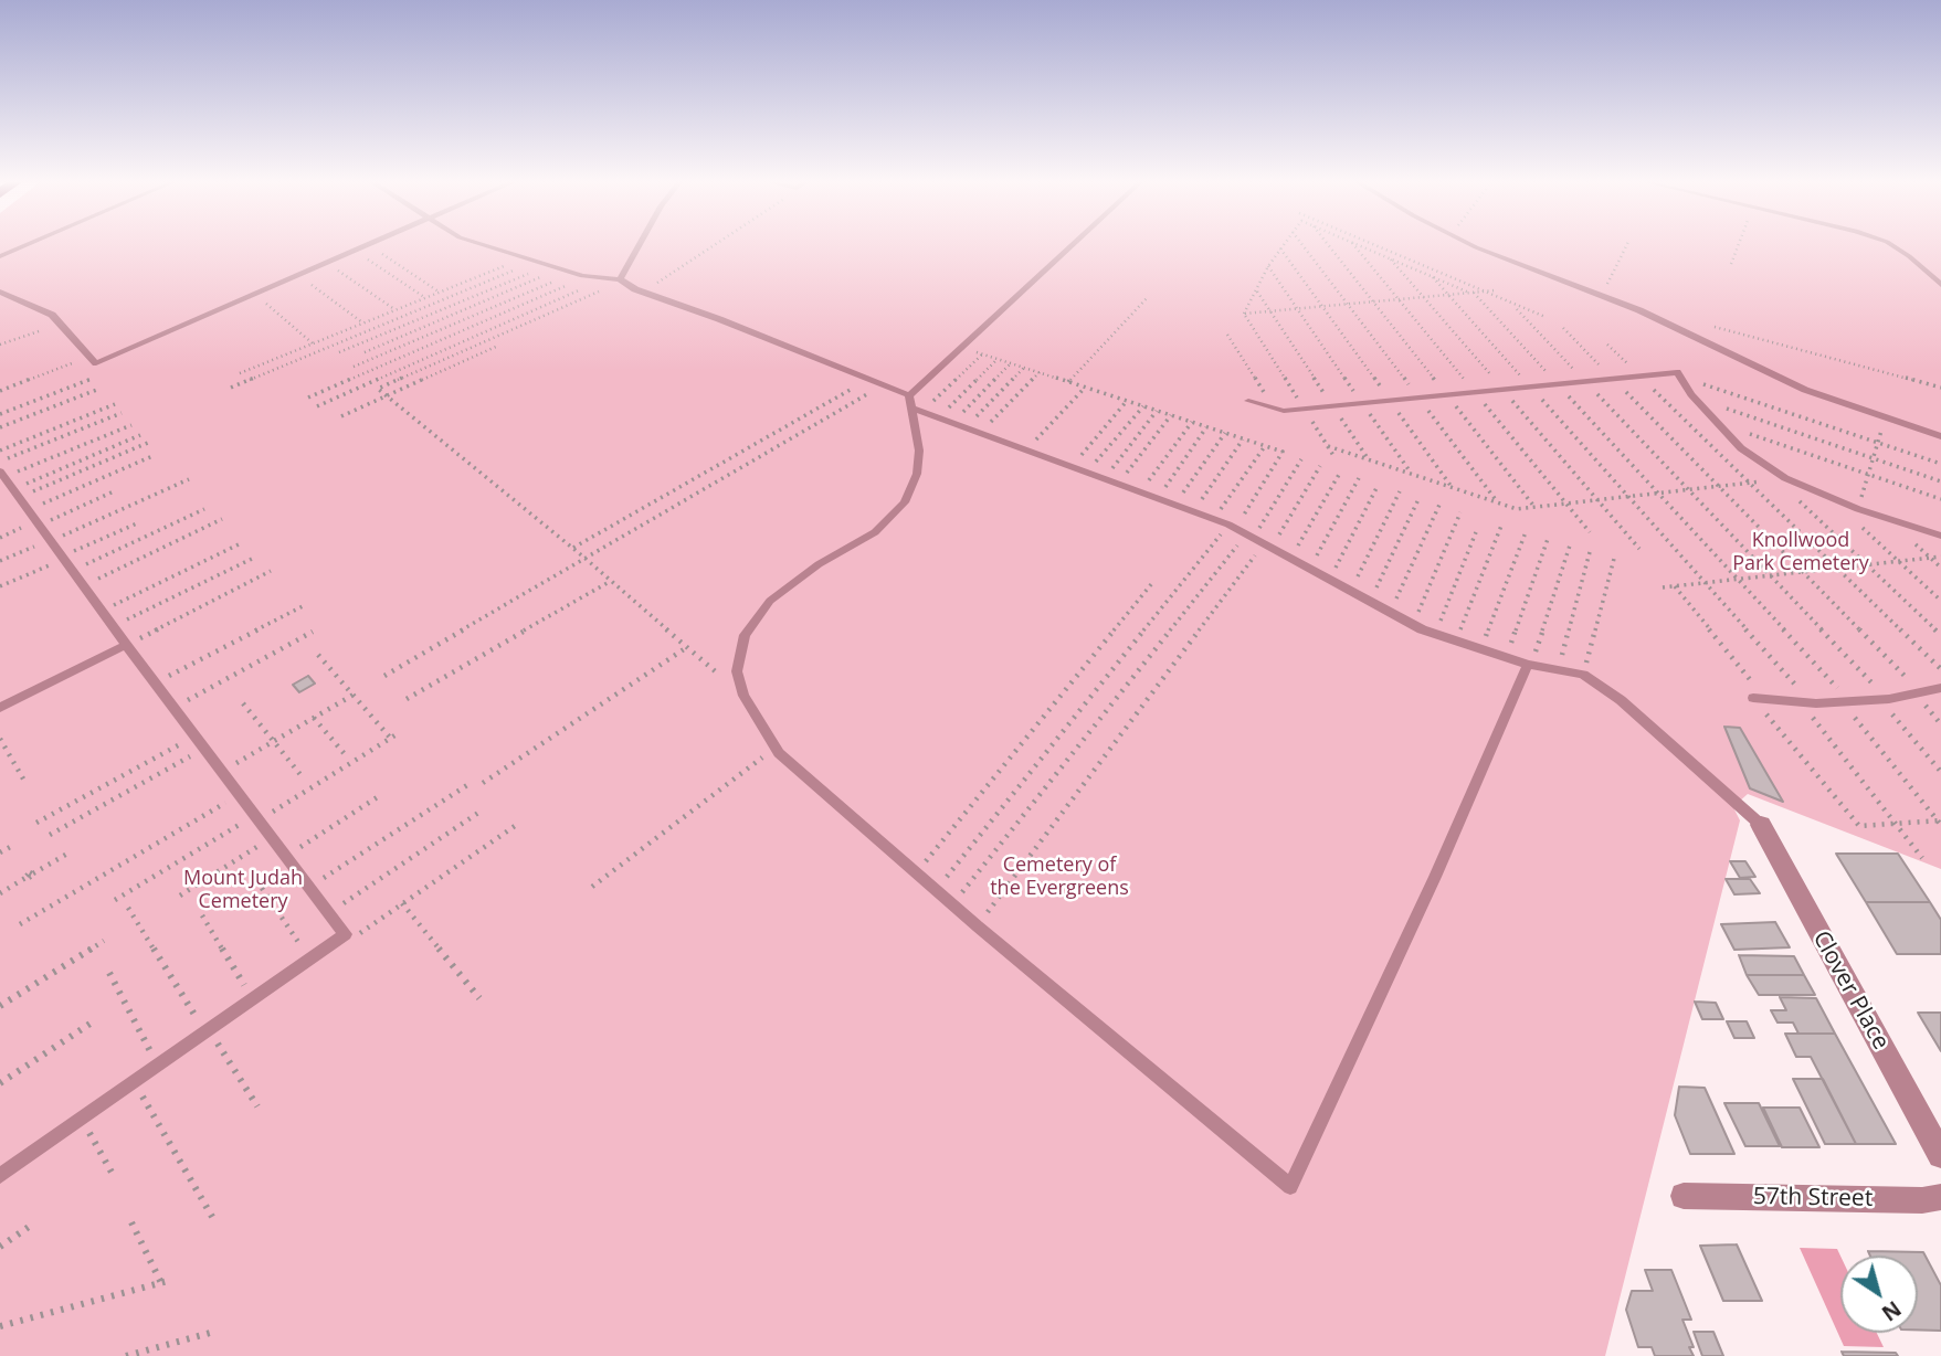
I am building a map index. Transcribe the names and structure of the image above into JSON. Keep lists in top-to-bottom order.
{
  "streets": {
    "street": ["Clover Place", "57th Street"]
  },
  "parks": ["Knollwood Park Cemetery", "Cemetery of the Evergreens", "Mount Judah Cemetery"],
  "north": "bottom right"
}
